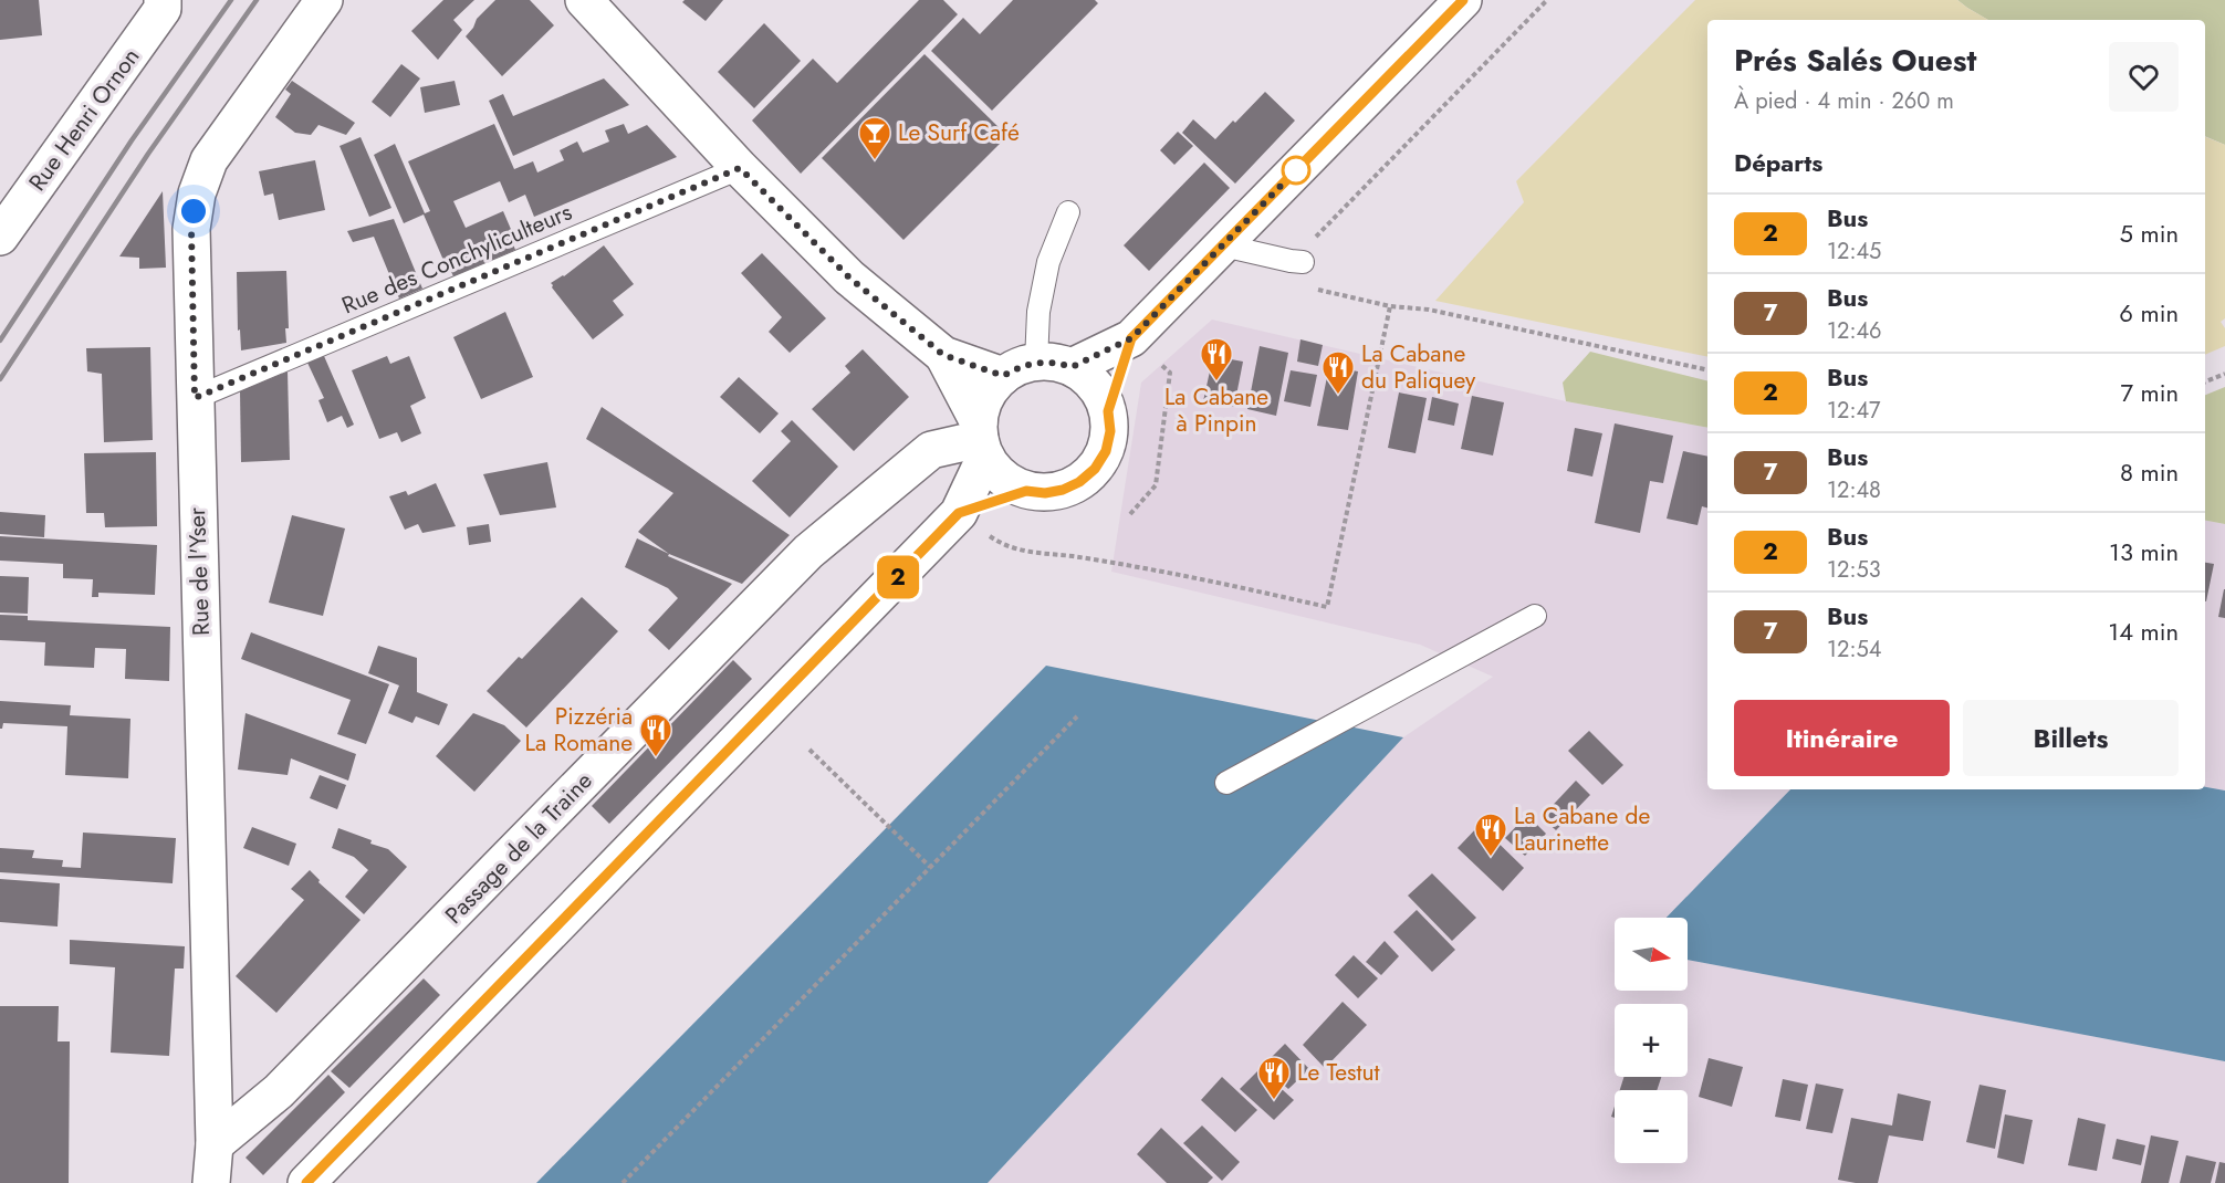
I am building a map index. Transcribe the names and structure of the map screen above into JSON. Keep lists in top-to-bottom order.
{
  "streets": {
    "street": ["Rue Henri Ornon", "Rue de l'Yser", "Passage de la Traine"],
    "lane": ["Rue des Conchyliculteurs"]
  },
  "crossings": [
    ["Rue des Conchyliculteurs", "Rue de l'Yser"],
    ["Rue de l'Yser", "Passage de la Traine"]
  ],
  "places": {
    "bar": ["Le Surf Café"],
    "restaurant": [
      "La Cabane à Pinpin",
      "La Cabane du Paliquey",
      "Pizzéria La Romane",
      "La Cabane de Laurinette",
      "Le Testut"
    ]
  },
  "lines": ["bus line 2"],
  "north": "right",
  "page": {
    "on_map": "2",
    "heading": [
      ["Prés Salés Ouest", "À pied · 4 min · 260 m"],
      "Départs"
    ],
    "list": [
      {
        "mark": "2",
        "name": "Bus",
        "note": "12:45",
        "value": "5 min"
      },
      {
        "mark": "7",
        "name": "Bus",
        "note": "12:46",
        "value": "6 min"
      },
      {
        "mark": "2",
        "name": "Bus",
        "note": "12:47",
        "value": "7 min"
      },
      {
        "mark": "7",
        "name": "Bus",
        "note": "12:48",
        "value": "8 min"
      },
      {
        "mark": "2",
        "name": "Bus",
        "note": "12:53",
        "value": "13 min"
      },
      {
        "mark": "7",
        "name": "Bus",
        "note": "12:54",
        "value": "14 min"
      }
    ],
    "buttons": ["Itinéraire", "Billets"],
    "map_buttons": ["+", "−"]
  }
}
